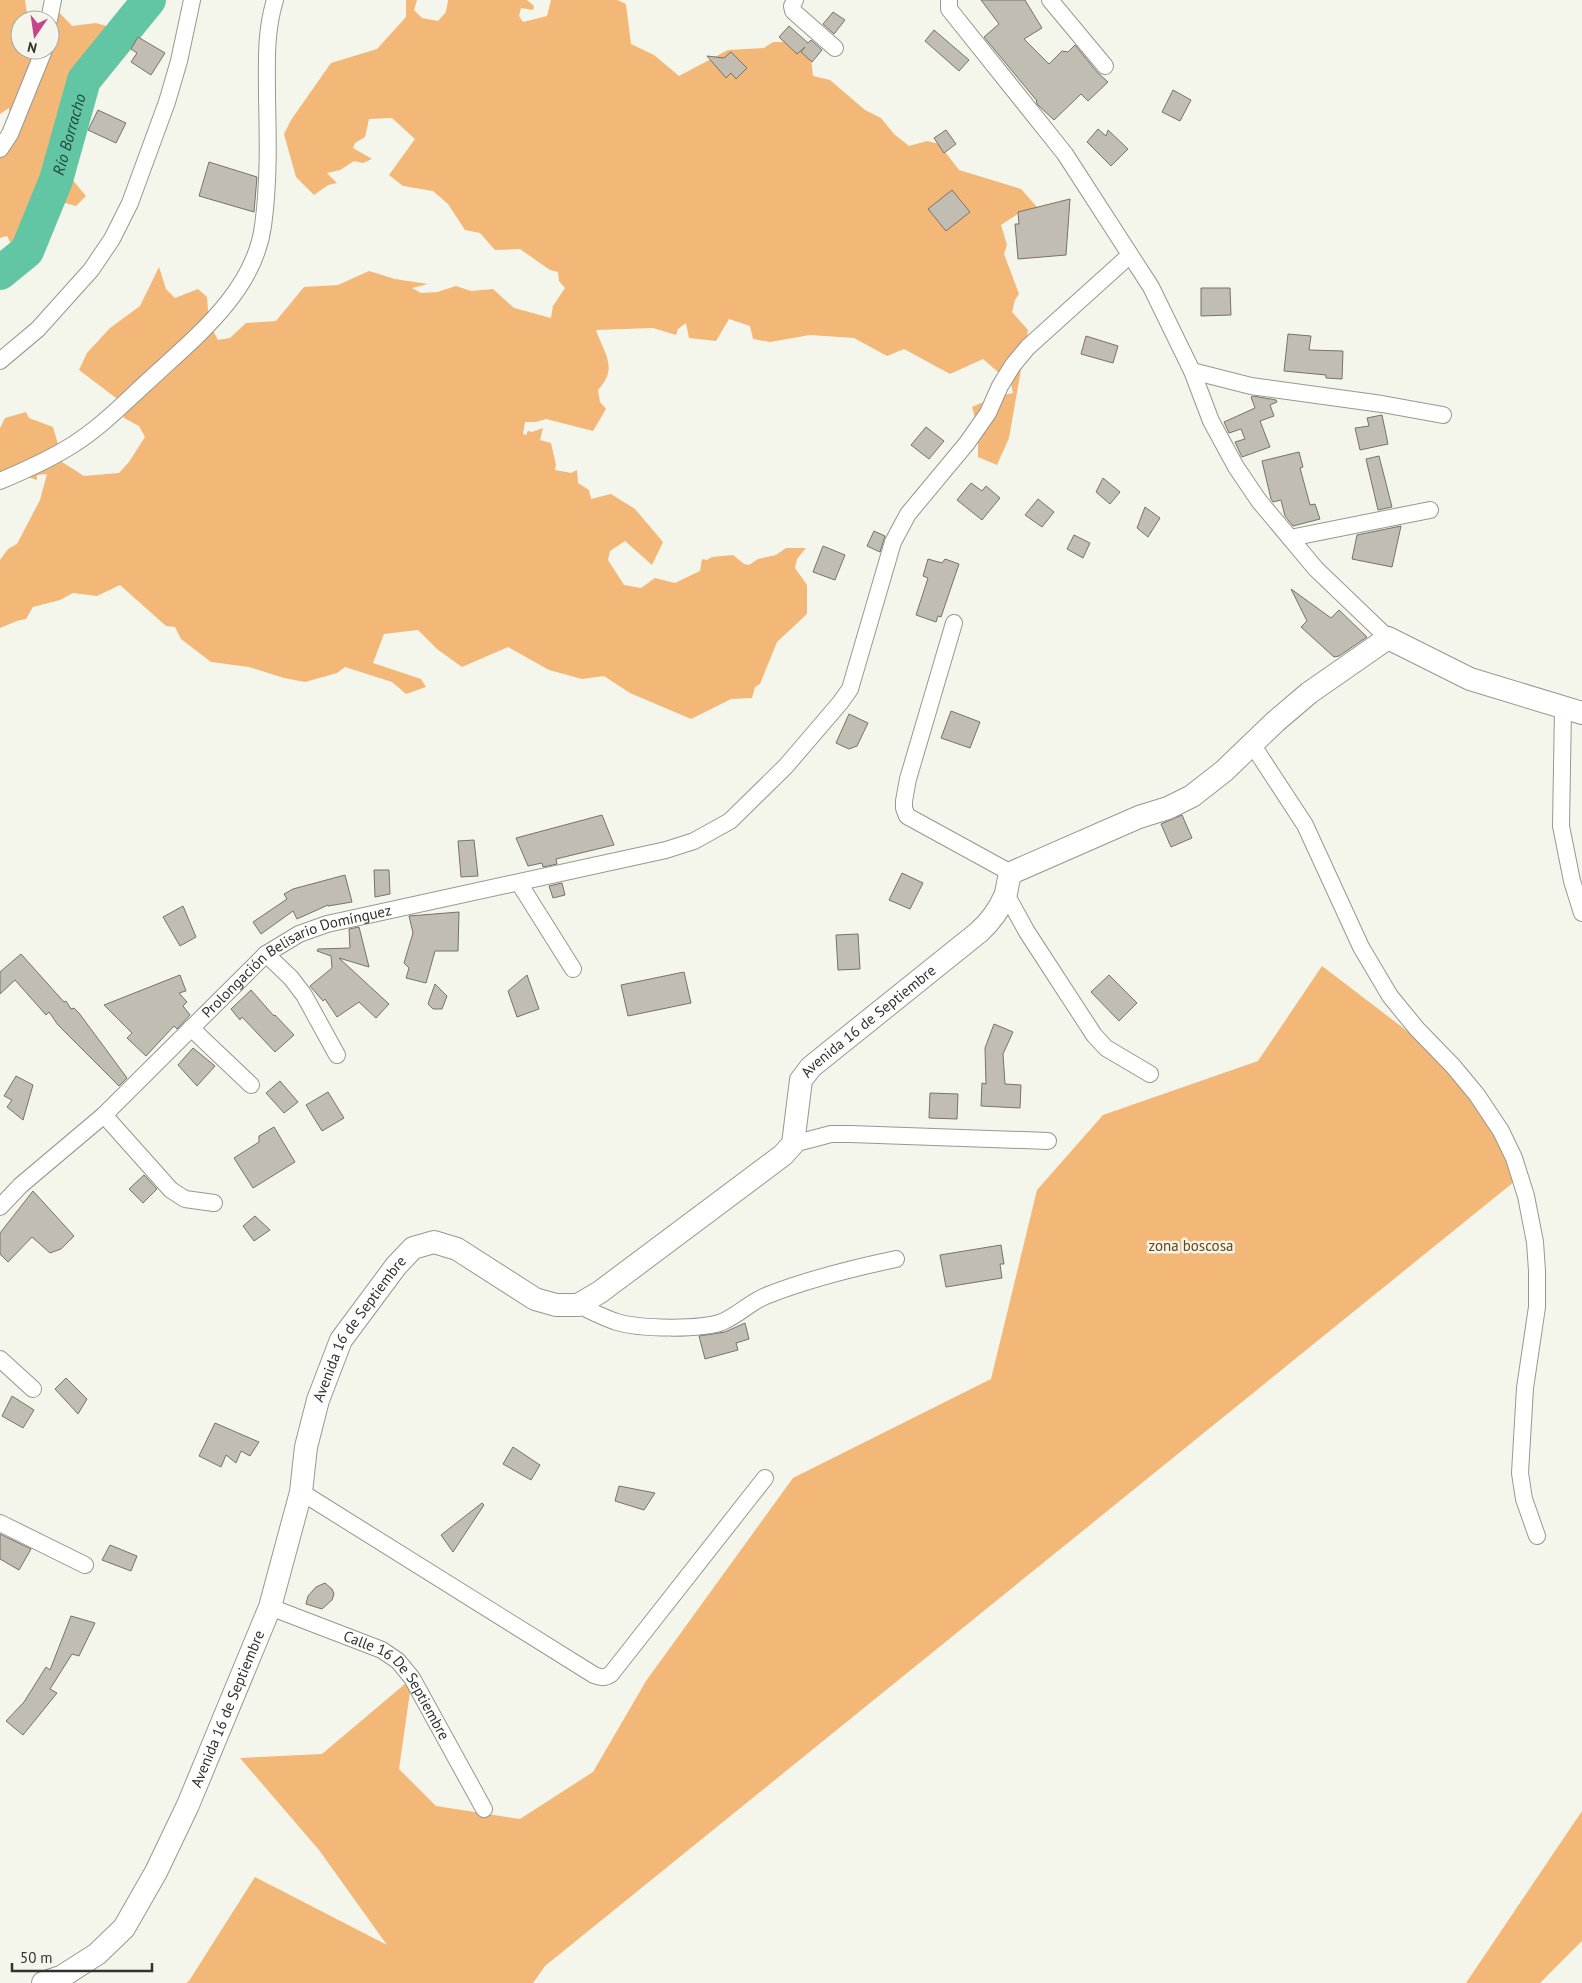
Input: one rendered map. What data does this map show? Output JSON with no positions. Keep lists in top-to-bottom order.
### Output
{
  "streets": {
    "street": ["Prolongación Belisario Domínguez", "Avenida 16 de Septiembre", "Calle 16 De Septiembre"]
  },
  "crossings": [
    ["Avenida 16 de Septiembre", "Calle 16 De Septiembre"]
  ],
  "water": ["Río Borracho"],
  "parks": ["zona boscosa"],
  "scale_bar": "50 m",
  "north": "bottom"
}
